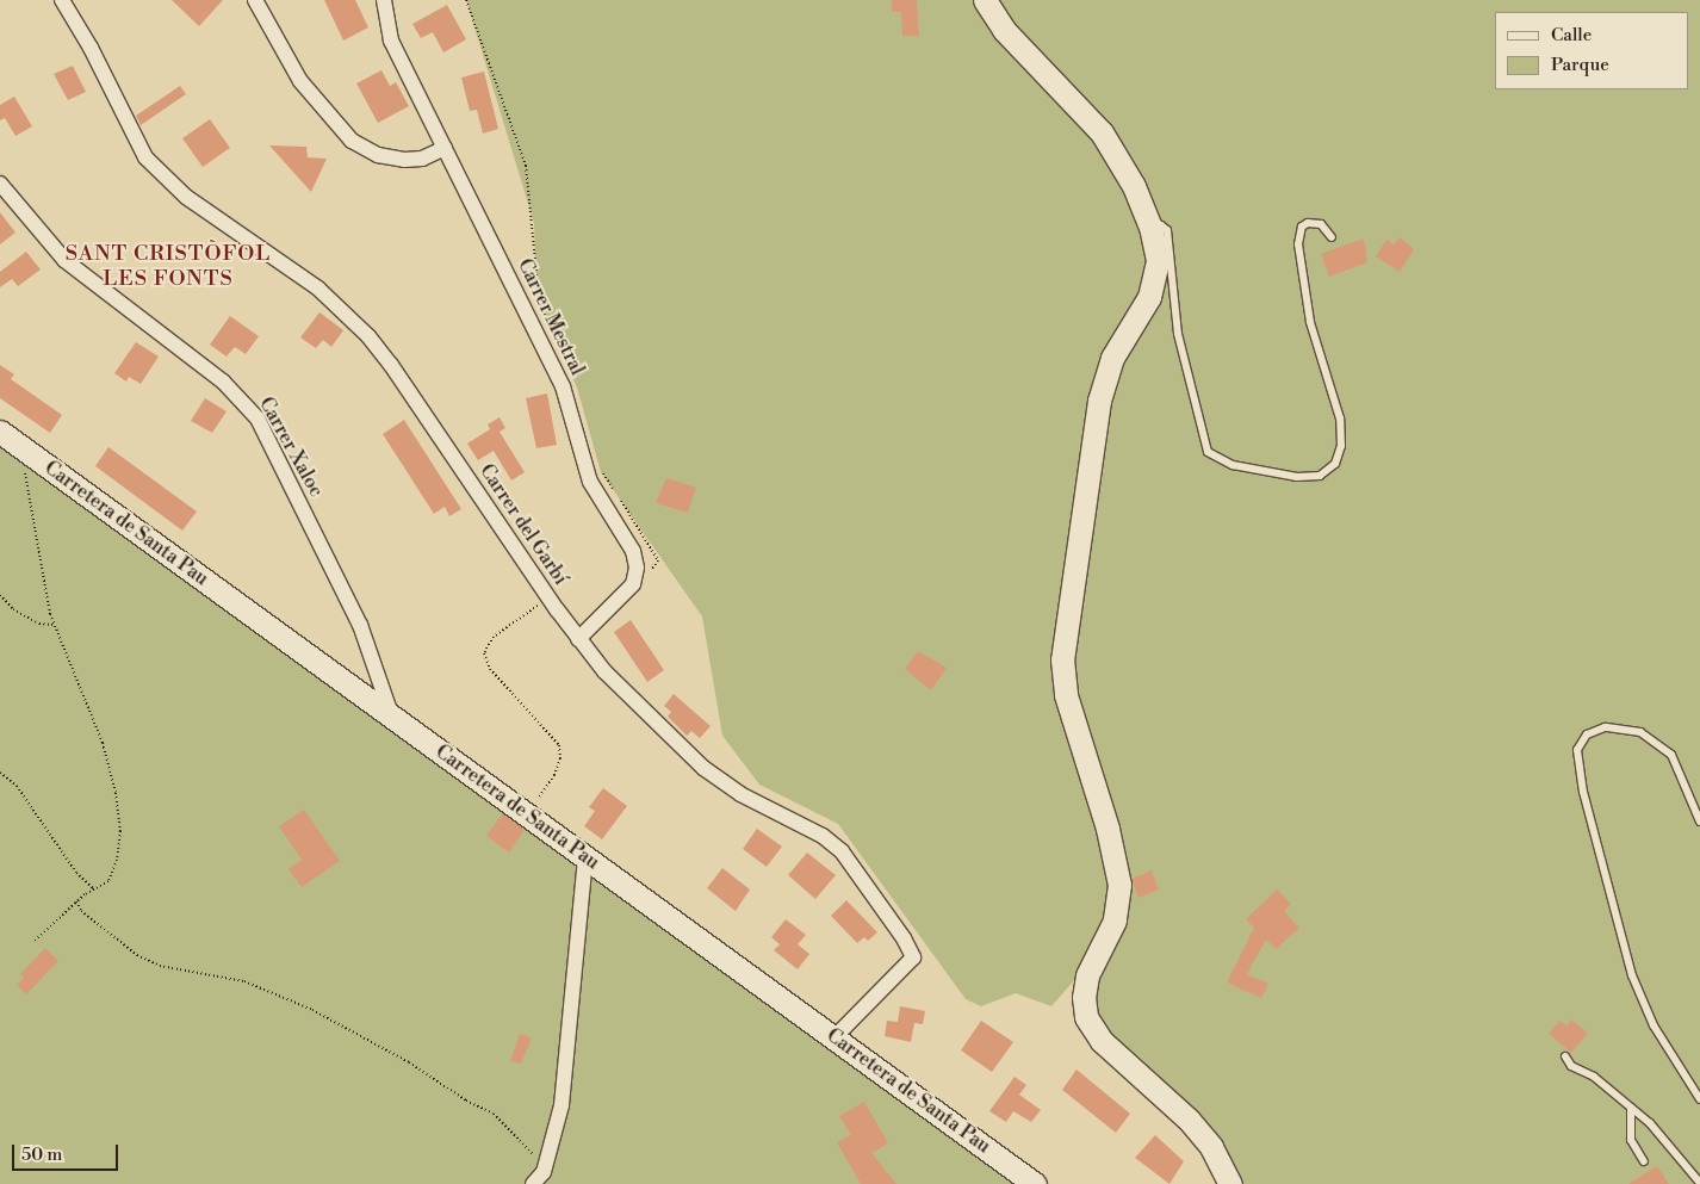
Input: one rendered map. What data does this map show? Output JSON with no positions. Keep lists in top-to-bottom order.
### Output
{
  "streets": {
    "street": [
      "Carrer Mestral",
      "Carrer Xaloc",
      "Carretera de Santa Pau",
      "Carrer del Garbí"
    ]
  },
  "crossings": [
    ["Carrer Xaloc", "Carretera de Santa Pau"],
    ["Carretera de Santa Pau", "Carrer del Garbí"]
  ],
  "districts": ["SANT CRISTÒFOL LES FONTS"],
  "legend": ["Calle", "Parque"],
  "scale_bar": "50 m"
}
